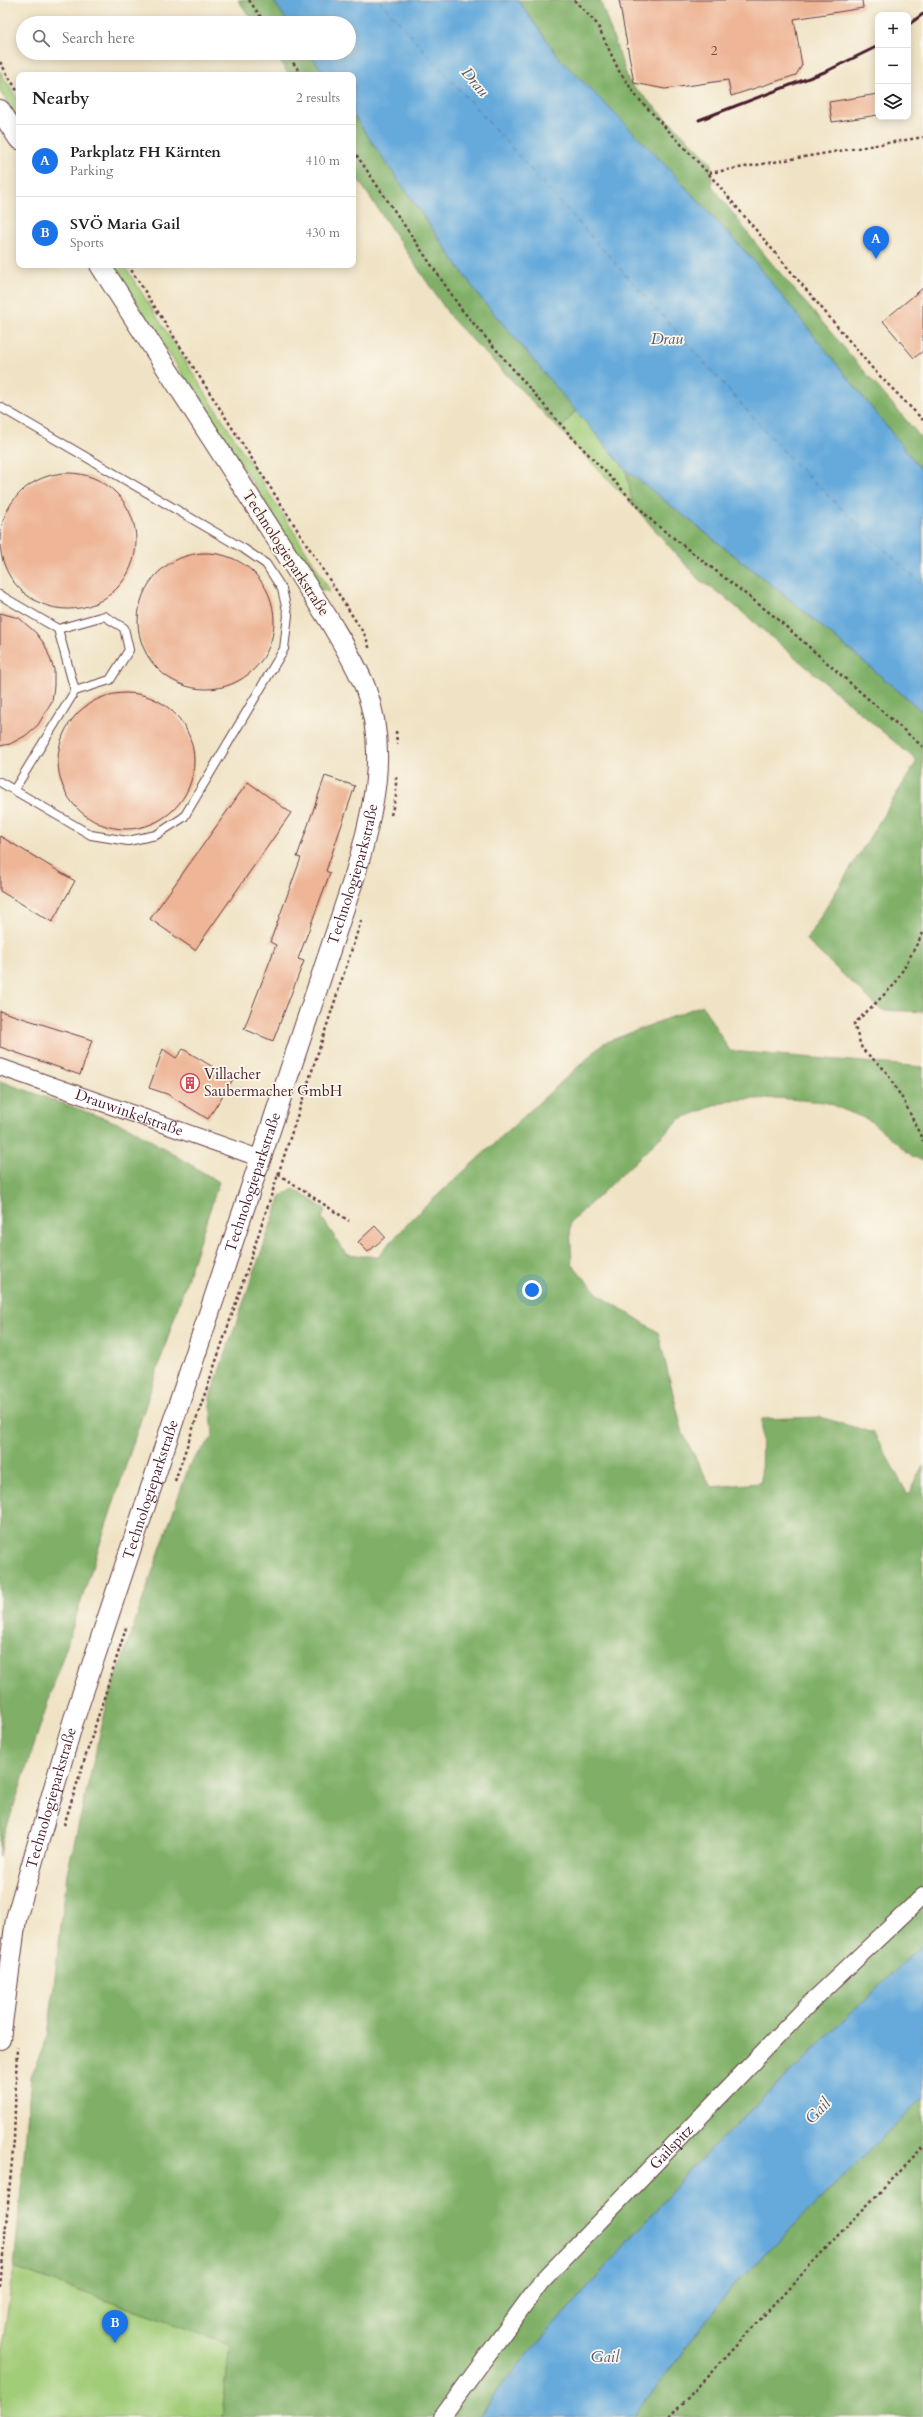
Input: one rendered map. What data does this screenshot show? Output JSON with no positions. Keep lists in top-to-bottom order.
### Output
{
  "streets": {
    "street": ["Technologieparkstraße", "Drauwinkelstraße", "Gailspitz"]
  },
  "crossings": [
    ["Technologieparkstraße", "Drauwinkelstraße"]
  ],
  "water": ["Drau", "Gail"],
  "places": {
    "building": ["Villacher Saubermacher GmbH"]
  },
  "house_numbers": ["2"],
  "page": {
    "map_buttons": ["+", "−"],
    "search": "Search here",
    "heading": ["Nearby", "2 results"],
    "list": [
      {
        "mark": "A",
        "name": "Parkplatz FH Kärnten",
        "note": "Parking",
        "value": "410 m"
      },
      {
        "mark": "B",
        "name": "SVÖ Maria Gail",
        "note": "Sports",
        "value": "430 m"
      }
    ],
    "pins": ["A", "B"]
  }
}
